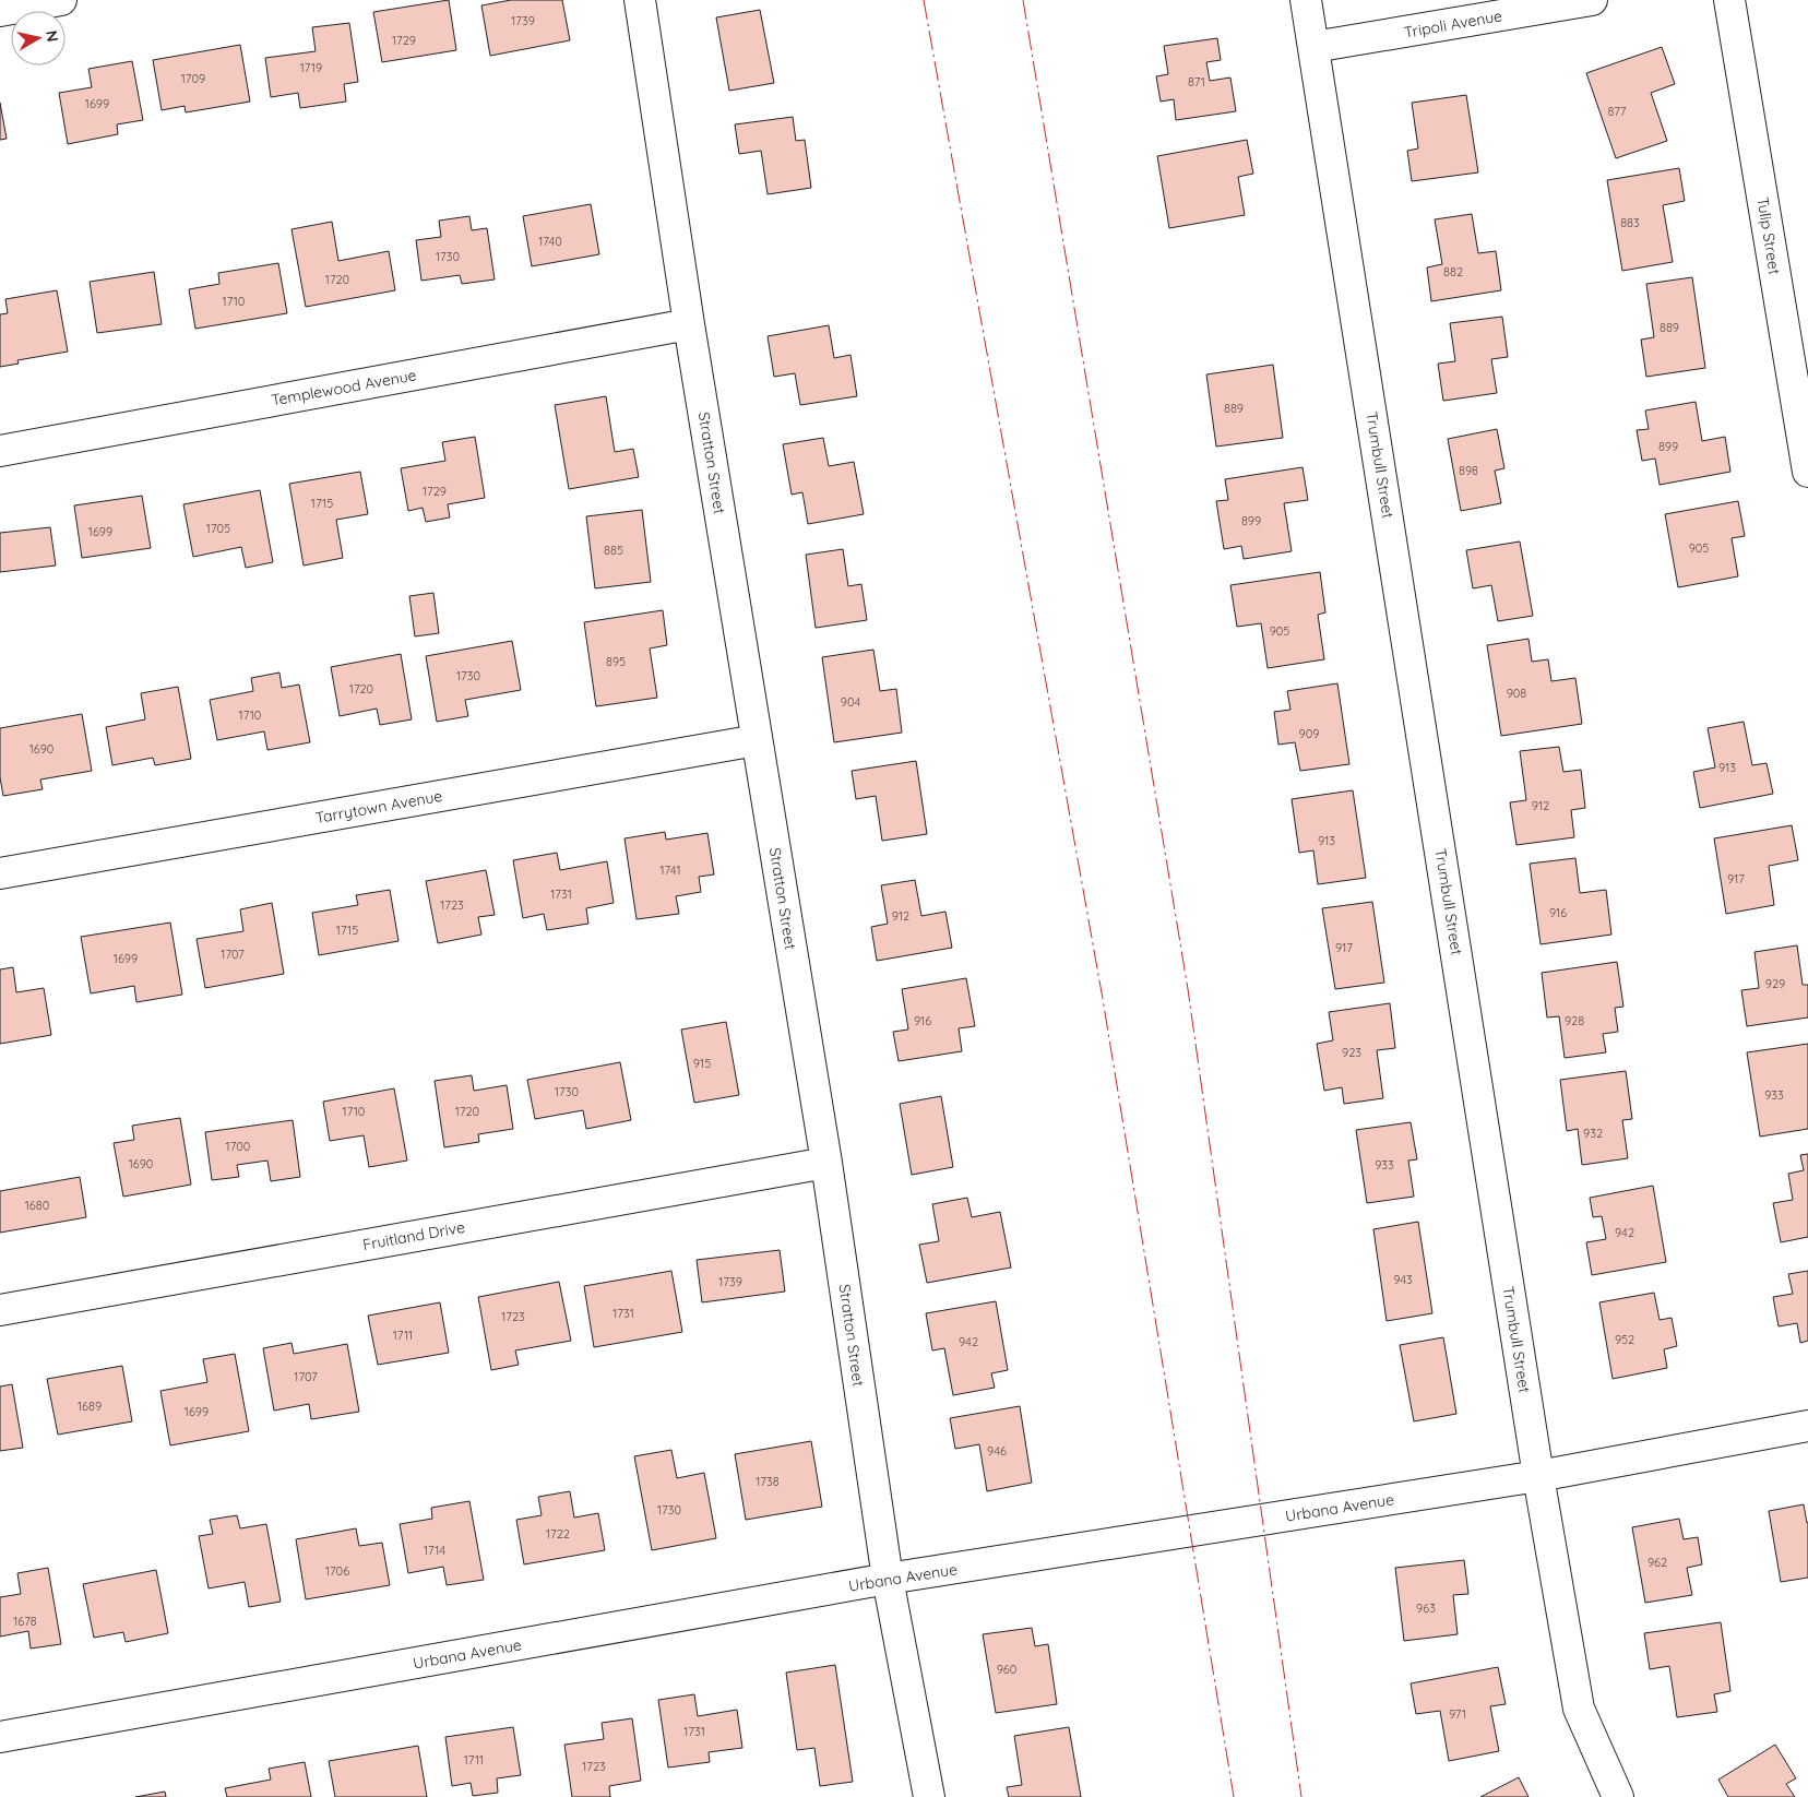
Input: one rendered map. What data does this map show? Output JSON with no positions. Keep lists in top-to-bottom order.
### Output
{
  "streets": {
    "street": [
      "Tripoli Avenue",
      "Tulip Street",
      "Templewood Avenue",
      "Stratton Street",
      "Trumbull Street",
      "Tarrytown Avenue",
      "Fruitland Drive",
      "Urbana Avenue"
    ]
  },
  "crossings": [
    ["Tripoli Avenue", "Trumbull Street"],
    ["Templewood Avenue", "Stratton Street"],
    ["Stratton Street", "Tarrytown Avenue"],
    ["Stratton Street", "Fruitland Drive"],
    ["Stratton Street", "Urbana Avenue"],
    ["Trumbull Street", "Urbana Avenue"]
  ],
  "house_numbers": [
    "1739",
    "1729",
    "1719",
    "1709",
    "871",
    "1699",
    "877",
    "883",
    "1740",
    "1730",
    "882",
    "1720",
    "1710",
    "889",
    "889",
    "899",
    "898",
    "1729",
    "1715",
    "899",
    "1705",
    "1699",
    "905",
    "885",
    "905",
    "895",
    "1730",
    "1720",
    "908",
    "904",
    "1710",
    "909",
    "1690",
    "913",
    "912",
    "913",
    "1741",
    "917",
    "1731",
    "1723",
    "916",
    "912",
    "1715",
    "917",
    "1707",
    "1699",
    "929",
    "916",
    "928",
    "923",
    "915",
    "1730",
    "933",
    "1710",
    "1720",
    "932",
    "1700",
    "1690",
    "933",
    "1680",
    "942",
    "943",
    "1739",
    "1731",
    "1723",
    "1711",
    "952",
    "942",
    "1707",
    "1689",
    "1699",
    "946",
    "1738",
    "1730",
    "1722",
    "1714",
    "962",
    "1706",
    "963",
    "1678",
    "960",
    "971",
    "1731",
    "1711",
    "1723"
  ],
  "north": "right"
}
